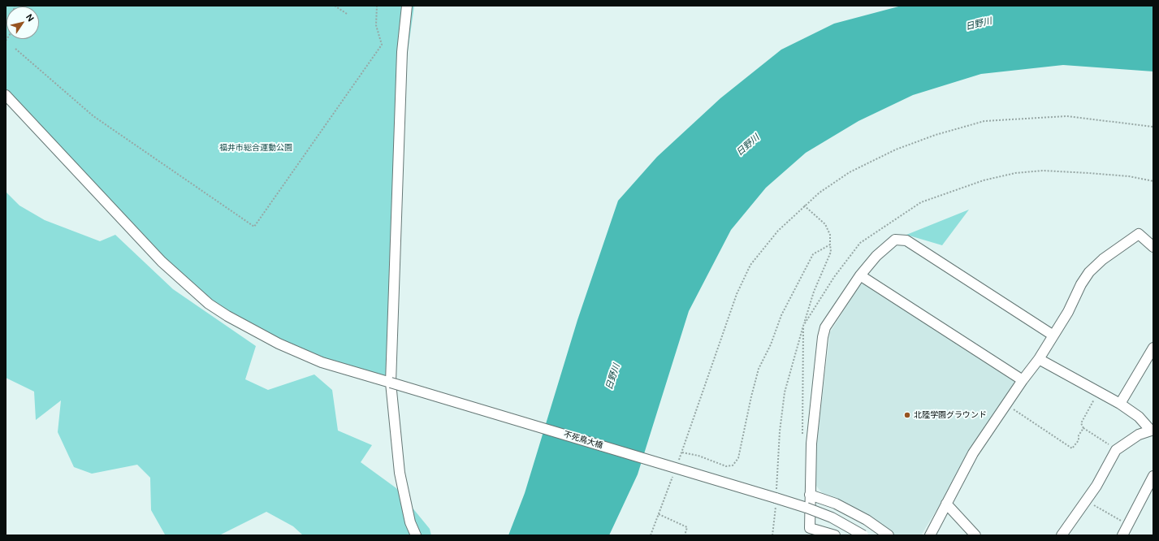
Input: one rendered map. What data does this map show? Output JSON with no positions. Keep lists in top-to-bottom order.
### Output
{
  "streets": {
    "street": ["不死鳥大橋"]
  },
  "water": ["日野川"],
  "parks": ["福井市総合運動公園"],
  "places": ["北陸学園グラウンド"],
  "north": "top right"
}
